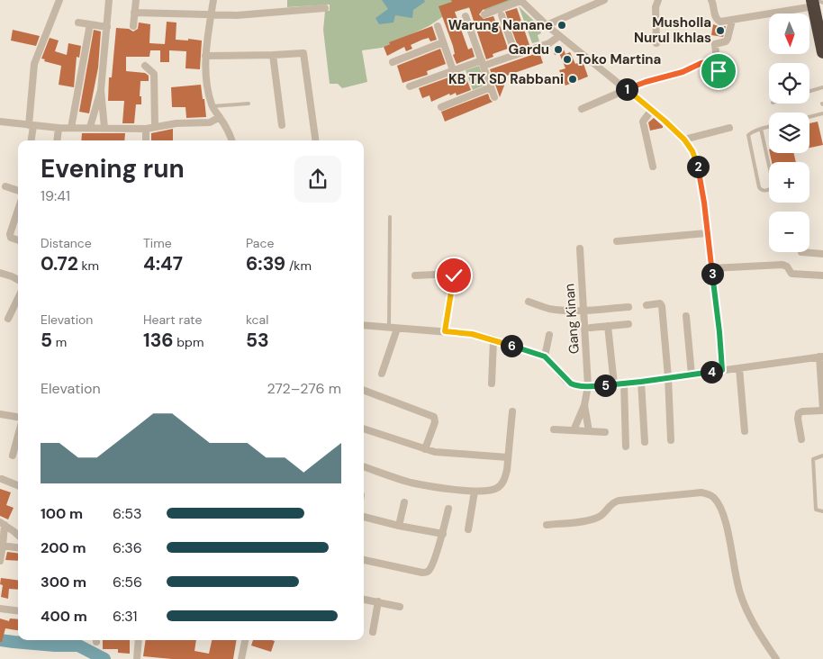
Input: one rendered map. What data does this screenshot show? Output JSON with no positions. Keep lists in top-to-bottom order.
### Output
{
  "streets": {
    "street": ["Gang Kinan"]
  },
  "places": [
    "Warung Nanane",
    "Musholla Nurul Ikhlas",
    "Gardu",
    "Toko Martina",
    "KB TK SD Rabbani"
  ],
  "north": "bottom",
  "page": {
    "map_buttons": ["+", "−"],
    "pins": [
      "1",
      "2",
      "3",
      "6",
      "4",
      "5"
    ],
    "heading": ["Evening run", "19:41"],
    "stats": [
      ["Distance", "0.72 km"],
      ["Time", "4:47"],
      ["Pace", "6:39 /km"],
      ["Elevation", "5 m"],
      ["Heart rate", "136 bpm"],
      ["kcal", "53"]
    ],
    "chart": ["Elevation", "272–276 m"],
    "list": [
      {
        "name": "100 m",
        "note": "6:53"
      },
      {
        "name": "200 m",
        "note": "6:36"
      },
      {
        "name": "300 m",
        "note": "6:56"
      },
      {
        "name": "400 m",
        "note": "6:31"
      }
    ]
  }
}
